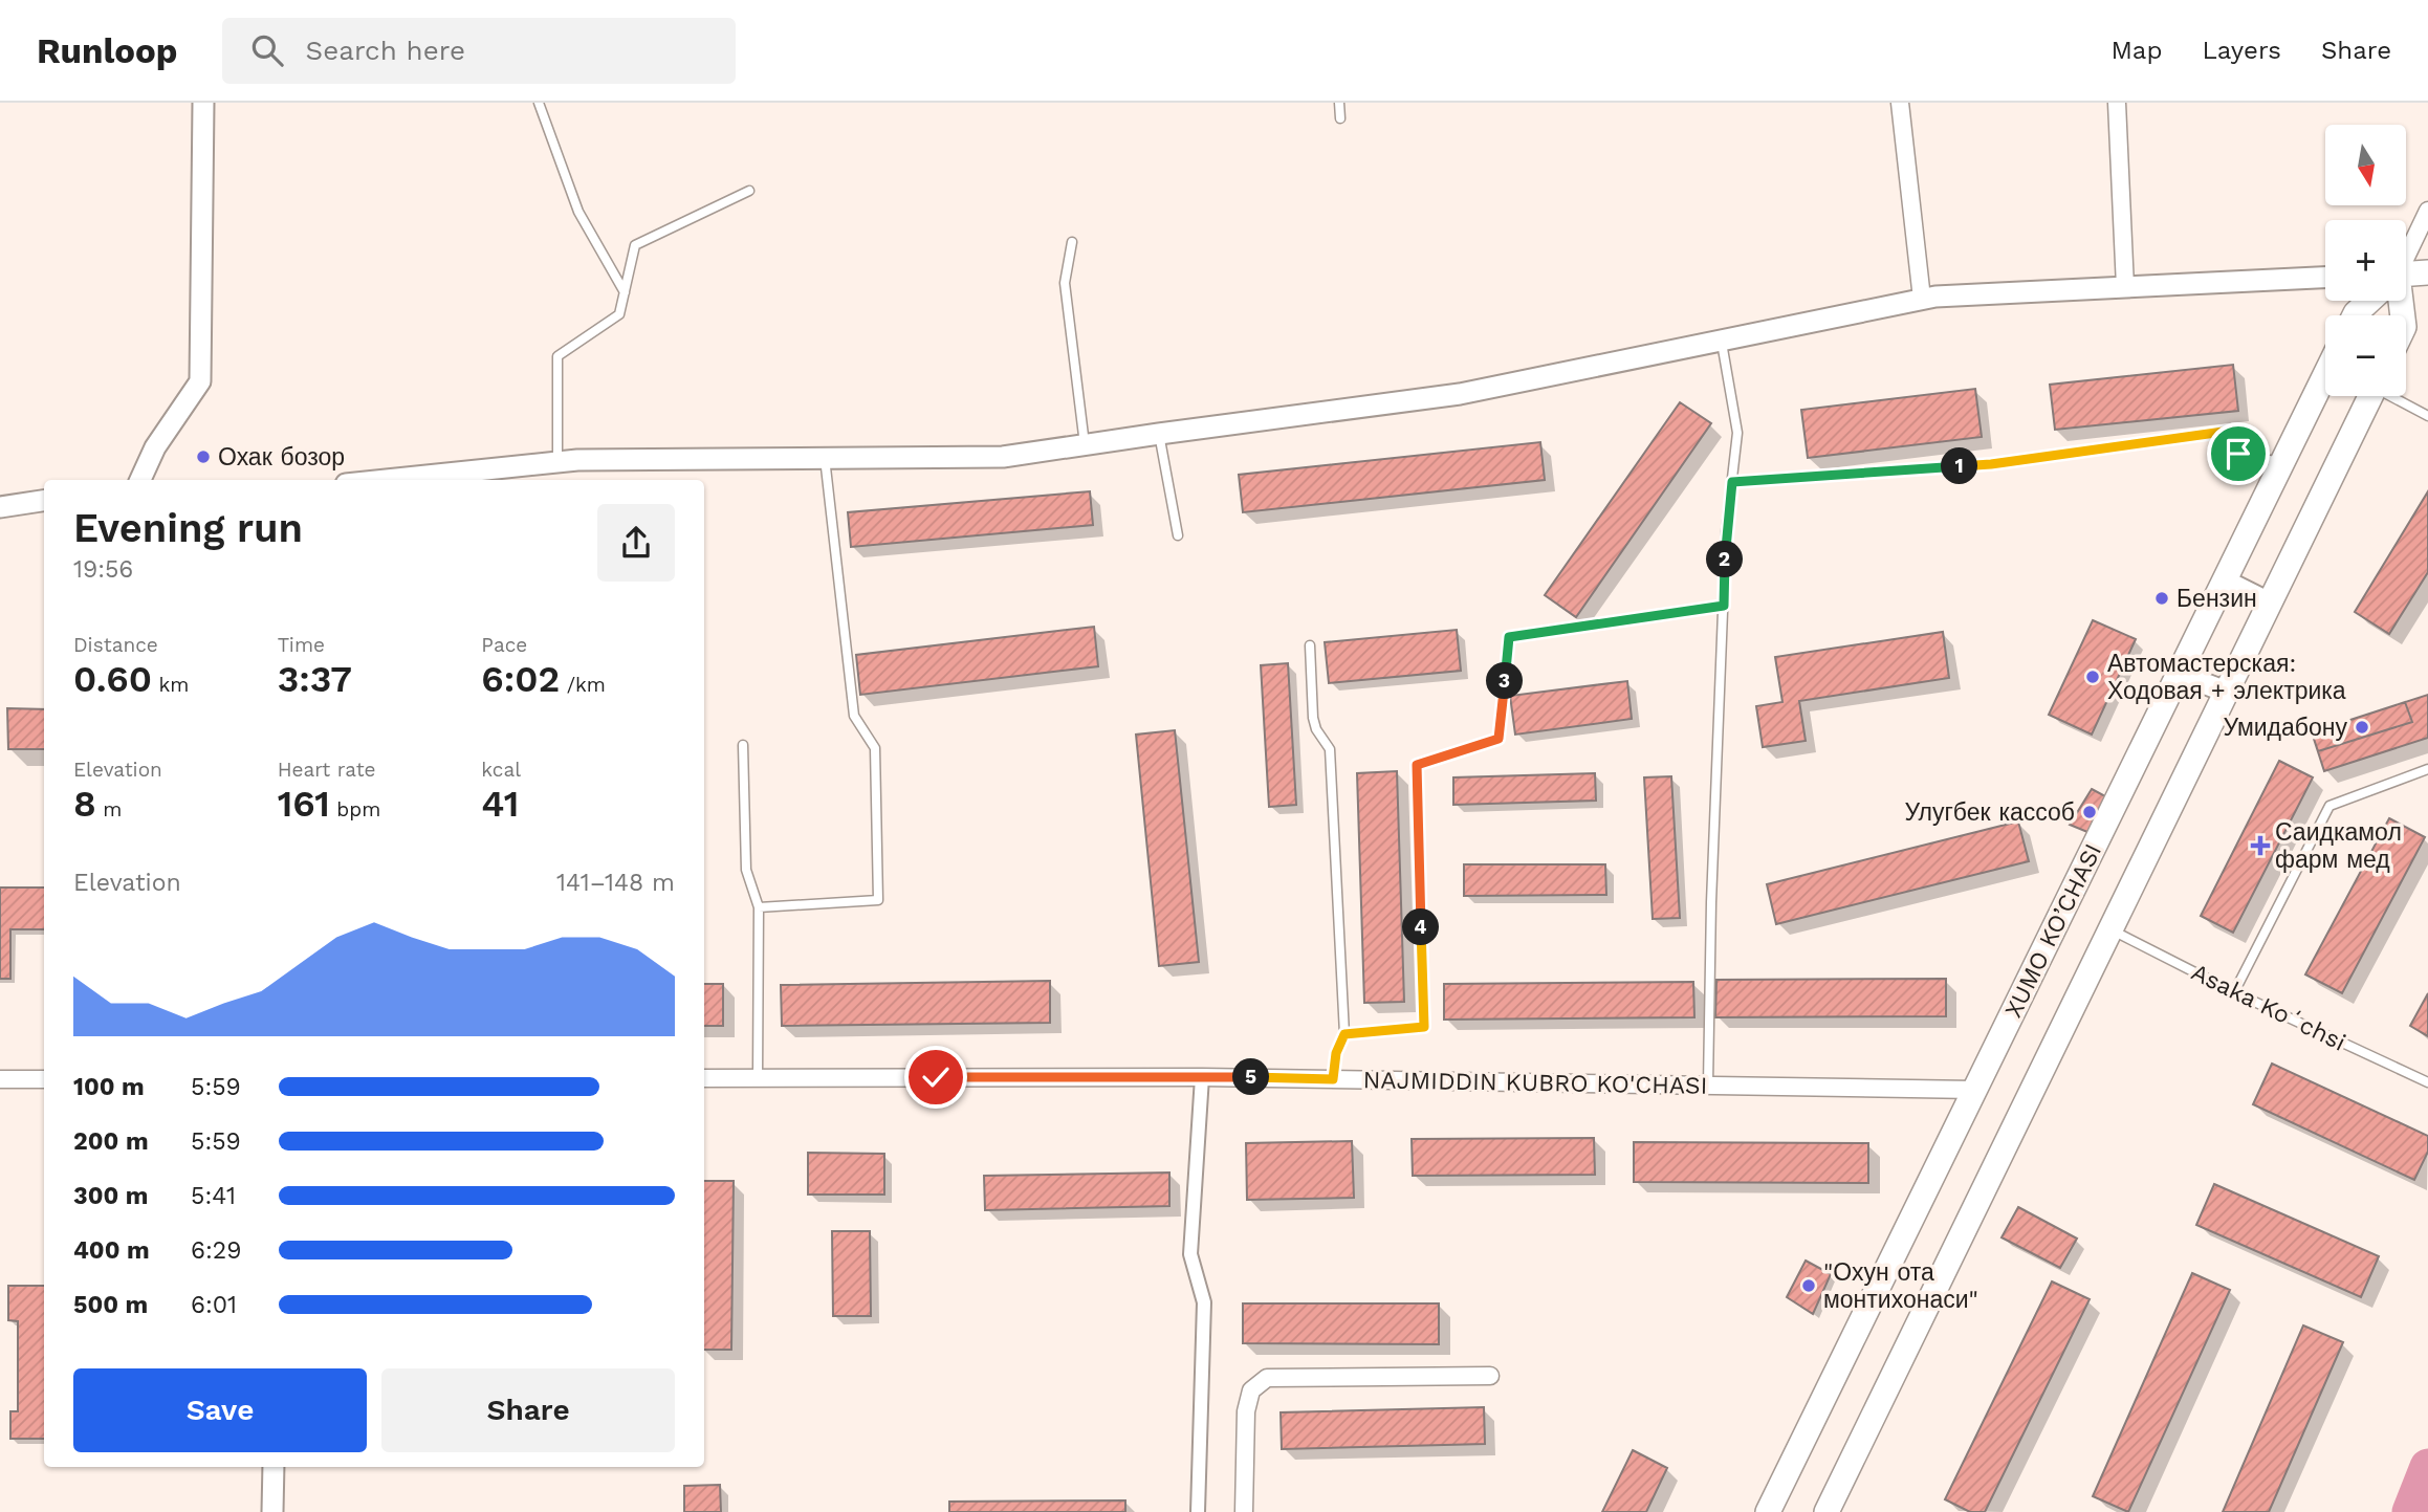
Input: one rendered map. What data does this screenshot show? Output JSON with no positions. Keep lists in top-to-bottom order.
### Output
{
  "streets": {
    "main road": ["XUMO KO’CHASI"],
    "street": ["NAJMIDDIN KUBRO KO'CHASI"],
    "lane": ["Asaka Koʻchsi"]
  },
  "crossings": [
    ["XUMO KO’CHASI", "NAJMIDDIN KUBRO KO'CHASI"]
  ],
  "places": {
    "other": [
      "Охак бозор",
      "Бензин",
      "Автомастерская: Ходовая + электрика",
      "Умидабону",
      "Улугбек кассоб",
      "\"Охун ота монтихонаси\""
    ],
    "health": ["Саидкамол фарм мед"]
  },
  "north": "bottom",
  "page": {
    "header": "Runloop",
    "search": "Search here",
    "nav": ["Map", "Layers", "Share"],
    "map_buttons": ["+", "−"],
    "pins": [
      "1",
      "2",
      "3",
      "4",
      "5"
    ],
    "heading": ["Evening run", "19:56"],
    "stats": [
      ["Distance", "0.60 km"],
      ["Time", "3:37"],
      ["Pace", "6:02 /km"],
      ["Elevation", "8 m"],
      ["Heart rate", "161 bpm"],
      ["kcal", "41"]
    ],
    "chart": ["Elevation", "141–148 m"],
    "list": [
      {
        "name": "100 m",
        "note": "5:59"
      },
      {
        "name": "200 m",
        "note": "5:59"
      },
      {
        "name": "300 m",
        "note": "5:41"
      },
      {
        "name": "400 m",
        "note": "6:29"
      },
      {
        "name": "500 m",
        "note": "6:01"
      }
    ],
    "buttons": ["Save", "Share"]
  }
}
